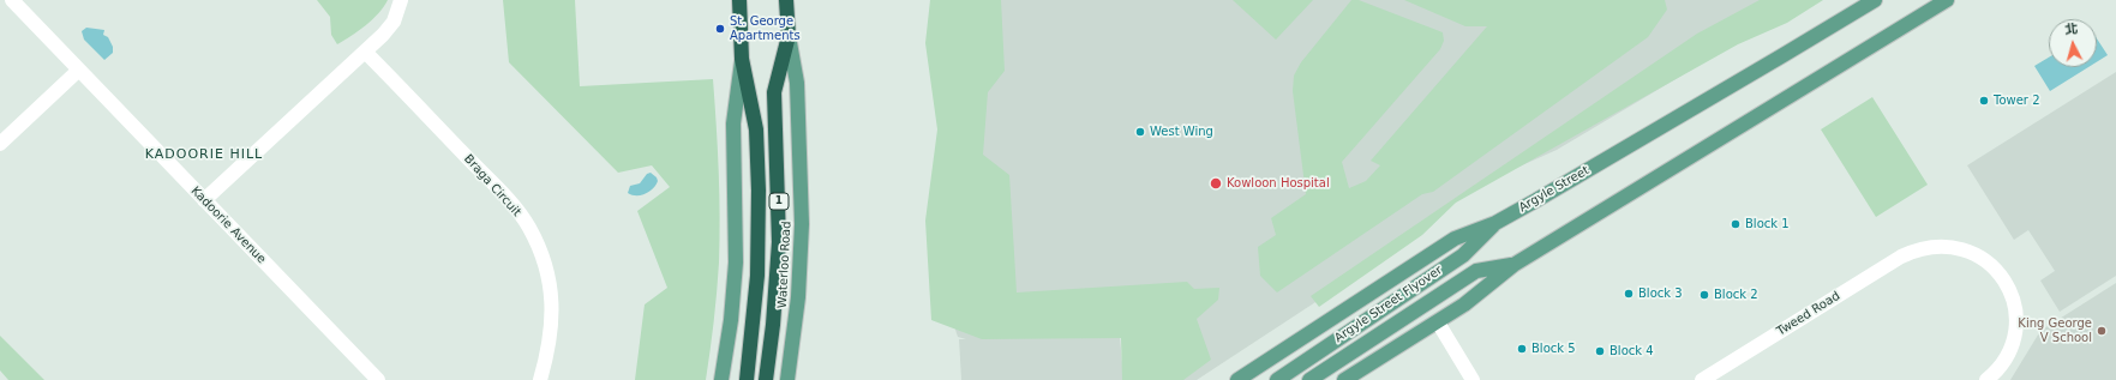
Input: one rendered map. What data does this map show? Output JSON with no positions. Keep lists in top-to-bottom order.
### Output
{
  "streets": {
    "highway": ["1", "Waterloo Road"],
    "main road": ["Argyle Street", "Argyle Street Flyover"],
    "street": ["Braga Circuit", "Kadoorie Avenue", "Tweed Road"]
  },
  "crossings": [
    ["Argyle Street", "Argyle Street Flyover"]
  ],
  "districts": ["KADOORIE HILL"],
  "places": [
    "St. George Apartments",
    "Tower 2",
    "West Wing",
    "Kowloon Hospital",
    "Block 1",
    "Block 3",
    "Block 2",
    "King George V School",
    "Block 5",
    "Block 4"
  ],
  "north": "top"
}
